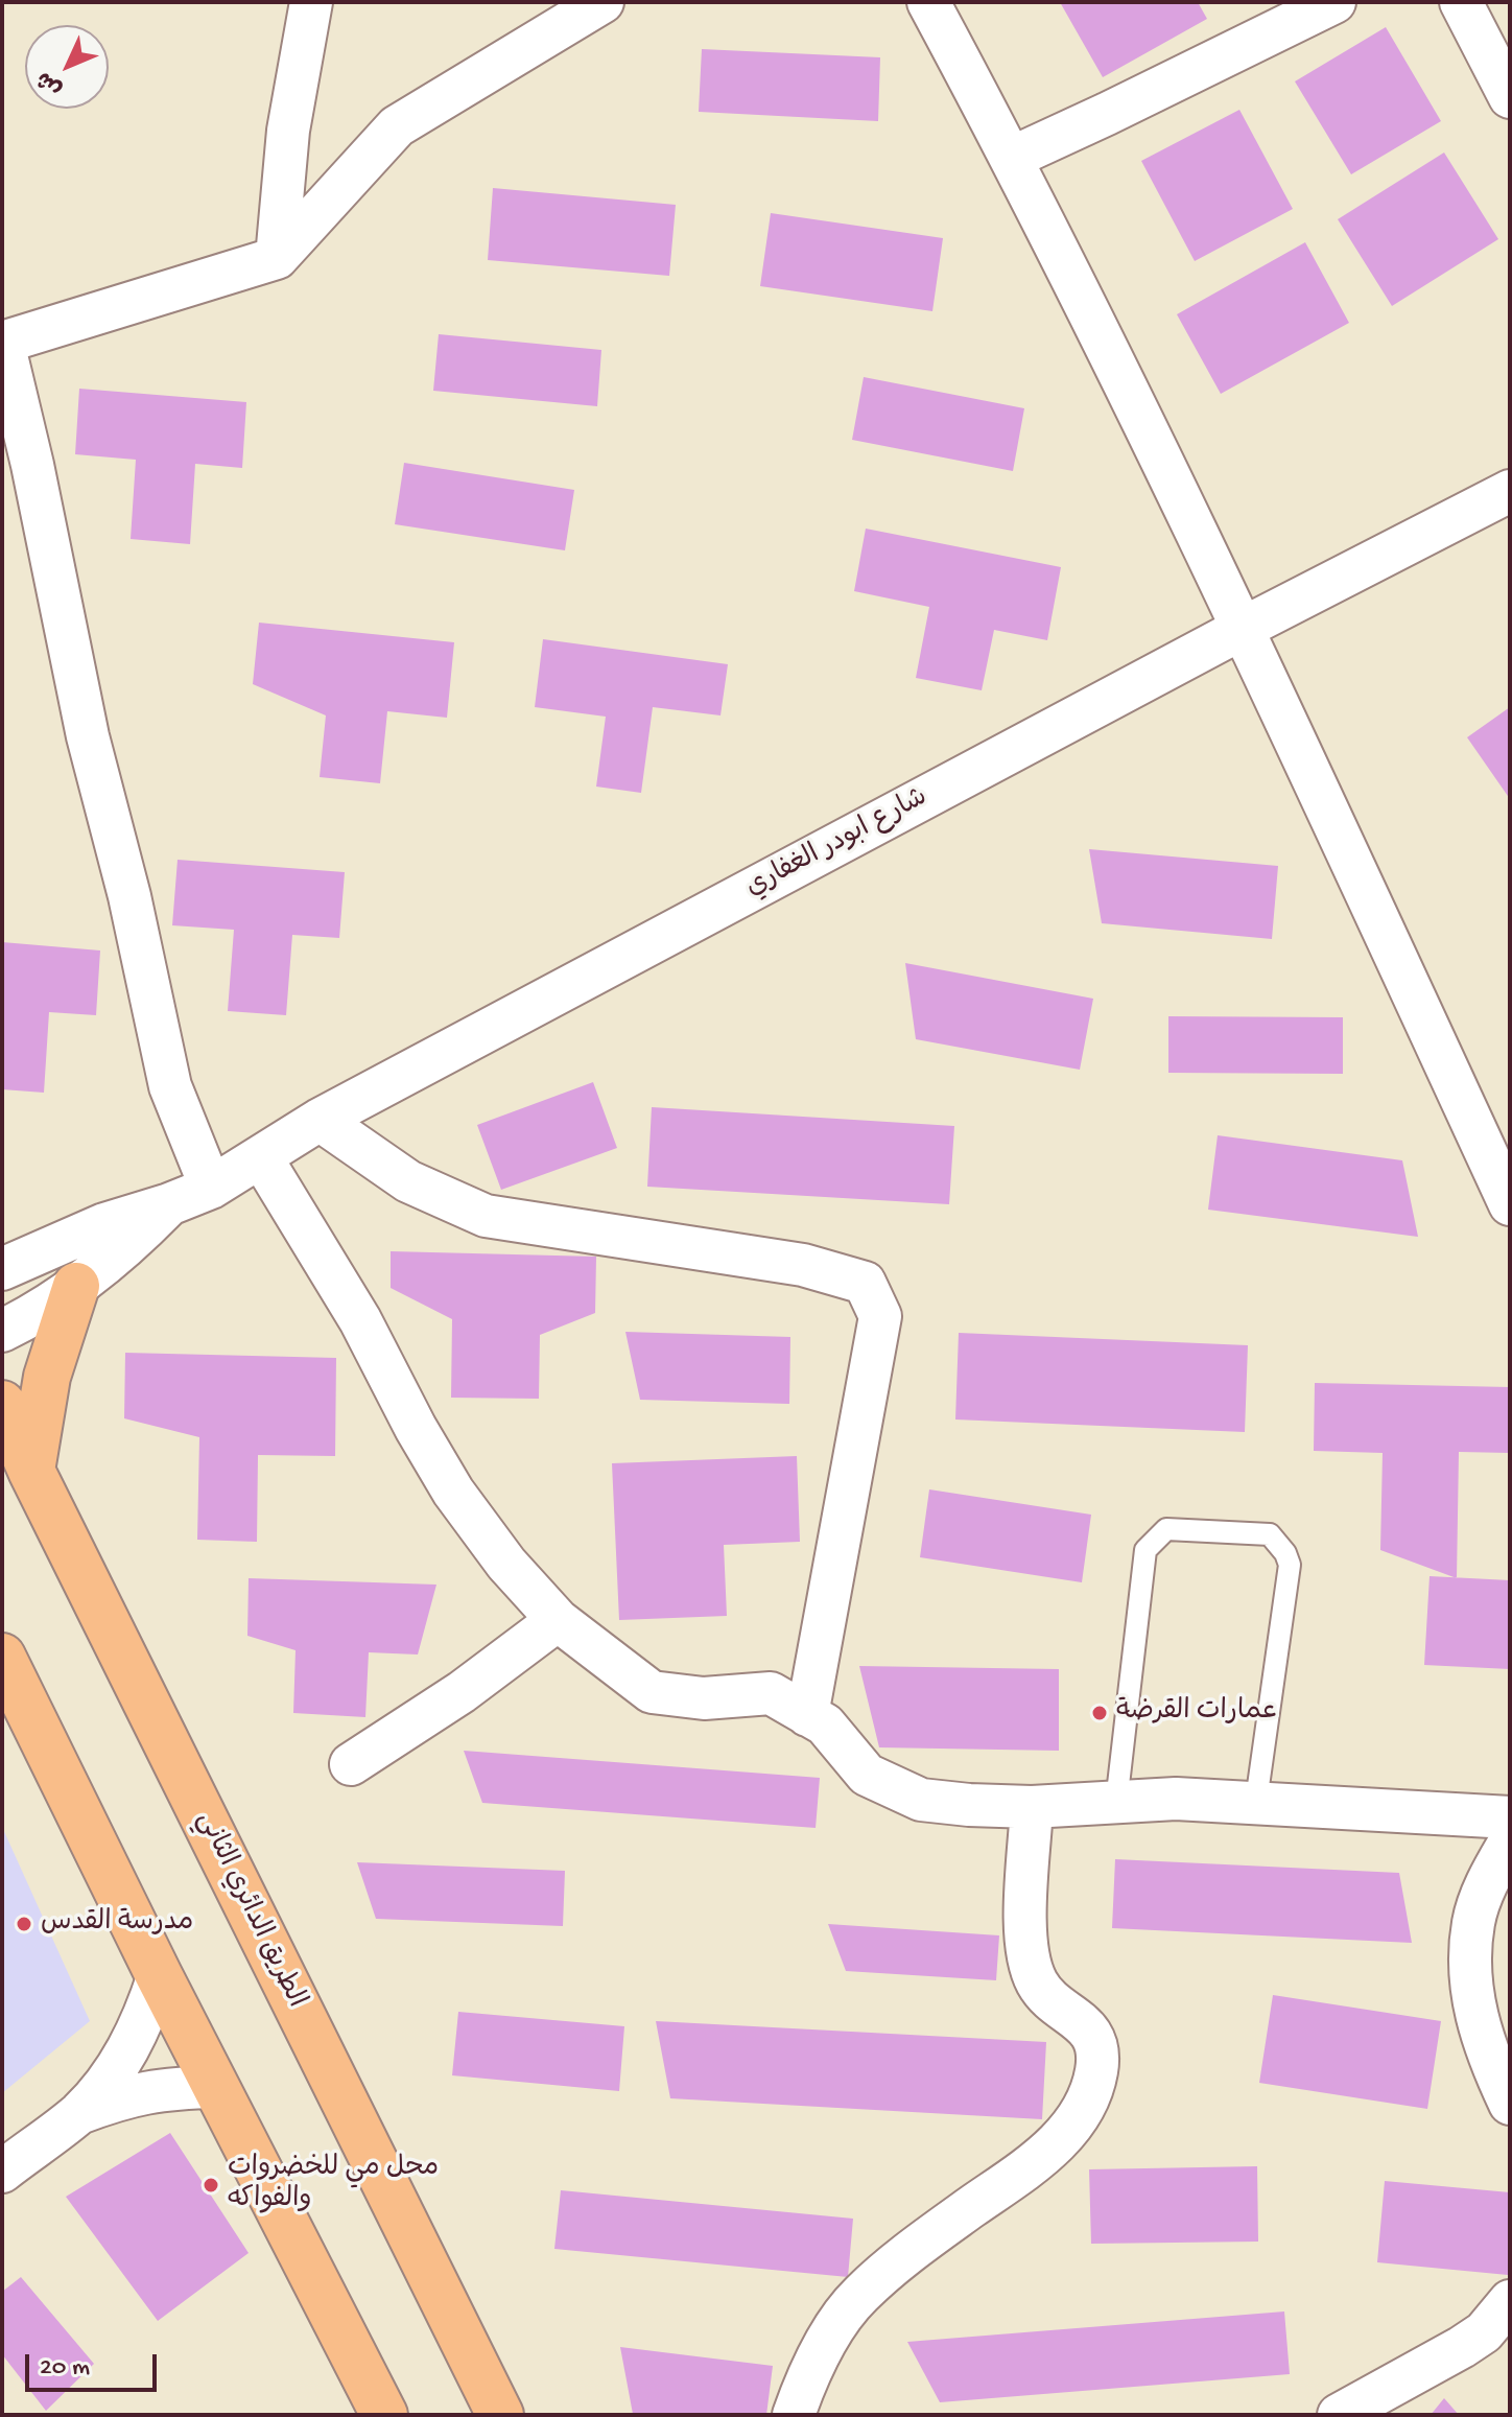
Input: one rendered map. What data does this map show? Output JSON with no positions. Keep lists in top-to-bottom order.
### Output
{
  "streets": {
    "main road": ["الطريق الدائري الثاني"],
    "street": ["شارع ابودر الغفاري"]
  },
  "places": ["عمارات القرضة", "مدرسة القدس", "محل مي للخضروات والفواكه"],
  "scale_bar": "20 m",
  "north": "bottom left"
}
